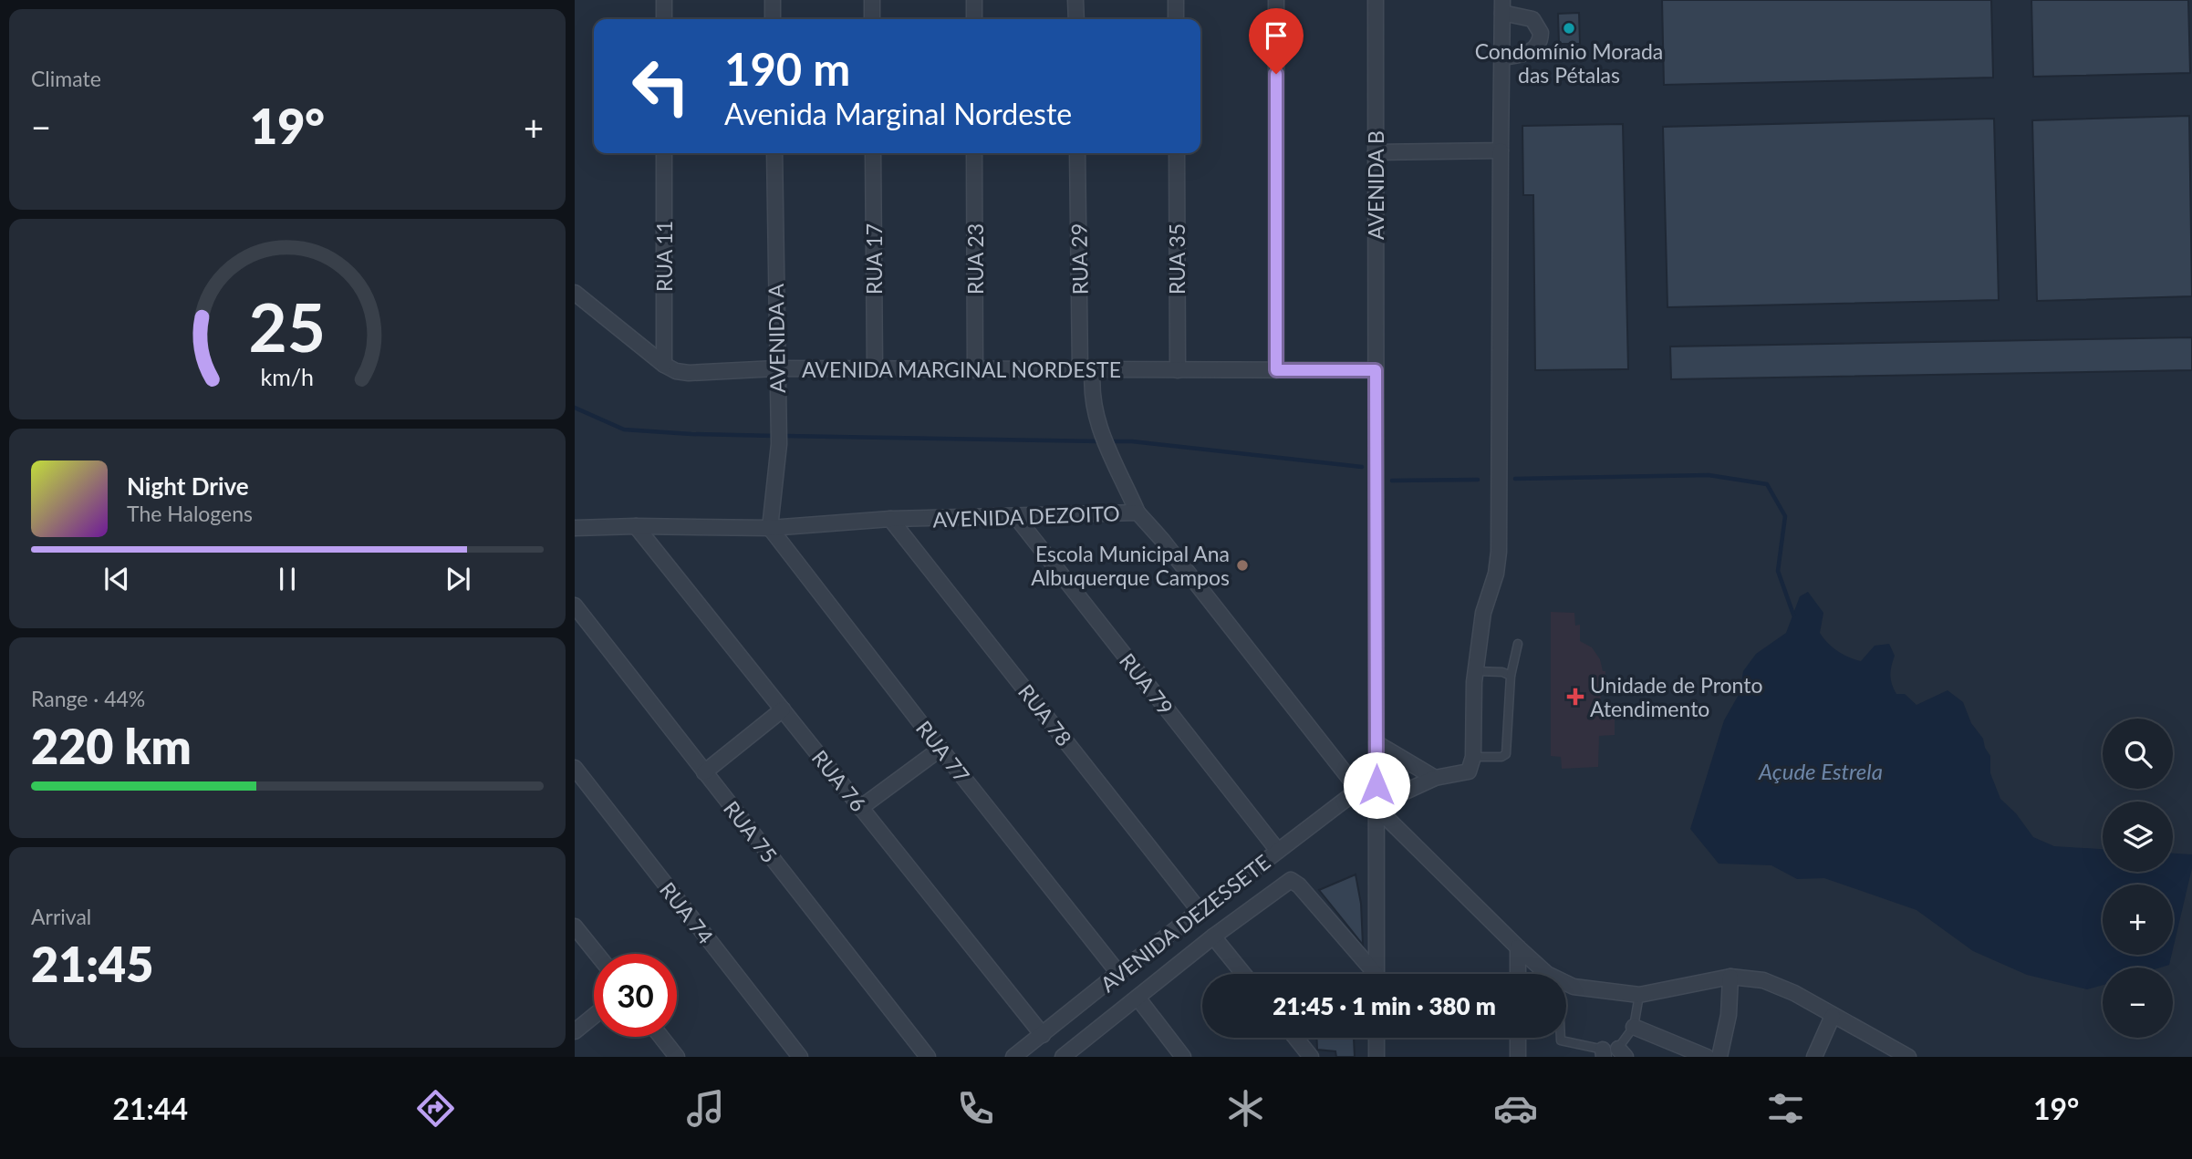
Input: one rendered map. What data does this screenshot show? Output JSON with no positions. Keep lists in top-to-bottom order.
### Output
{
  "streets": {
    "street": [
      "AVENIDA B",
      "RUA 11",
      "RUA 17",
      "RUA 23",
      "RUA 29",
      "RUA 35",
      "AVENIDA A",
      "AVENIDA MARGINAL NORDESTE",
      "AVENIDA DEZOITO",
      "RUA 79",
      "RUA 78",
      "RUA 77",
      "RUA 76",
      "RUA 75",
      "RUA 74",
      "AVENIDA DEZESSETE"
    ]
  },
  "crossings": [
    ["AVENIDA B", "AVENIDA MARGINAL NORDESTE"],
    ["AVENIDA B", "AVENIDA DEZOITO"],
    ["RUA 11", "AVENIDA MARGINAL NORDESTE"],
    ["RUA 17", "AVENIDA MARGINAL NORDESTE"],
    ["RUA 23", "AVENIDA MARGINAL NORDESTE"],
    ["RUA 29", "AVENIDA MARGINAL NORDESTE"],
    ["RUA 29", "AVENIDA DEZOITO"],
    ["RUA 35", "AVENIDA MARGINAL NORDESTE"],
    ["AVENIDA A", "AVENIDA MARGINAL NORDESTE"],
    ["AVENIDA A", "AVENIDA DEZOITO"],
    ["AVENIDA A", "RUA 77"],
    ["AVENIDA DEZOITO", "RUA 79"],
    ["AVENIDA DEZOITO", "RUA 78"],
    ["AVENIDA DEZOITO", "RUA 77"],
    ["AVENIDA DEZOITO", "RUA 76"],
    ["AVENIDA DEZOITO", "AVENIDA DEZESSETE"],
    ["RUA 79", "AVENIDA DEZESSETE"],
    ["RUA 78", "AVENIDA DEZESSETE"],
    ["RUA 77", "AVENIDA DEZESSETE"],
    ["RUA 76", "AVENIDA DEZESSETE"]
  ],
  "water": ["Açude Estrela"],
  "places": {
    "other": ["Condomínio Morada das Pétalas", "Escola Municipal Ana Albuquerque Campos"],
    "health": ["Unidade de Pronto Atendimento"]
  },
  "page": {
    "tile": [
      "Climate",
      ["Range · 44%", "220 km"],
      ["Arrival", "21:45"]
    ],
    "turn": ["190 m", "Avenida Marginal Nordeste"],
    "heat": ["−", "19°", "+"],
    "song": ["Night Drive", "The Halogens"],
    "map_buttons": ["+", "−"],
    "limit": "30",
    "trip": "21:45 · 1 min · 380 m",
    "tabs": ["21:44", "19°"],
    "gauge": ["25", "km/h"]
  }
}
